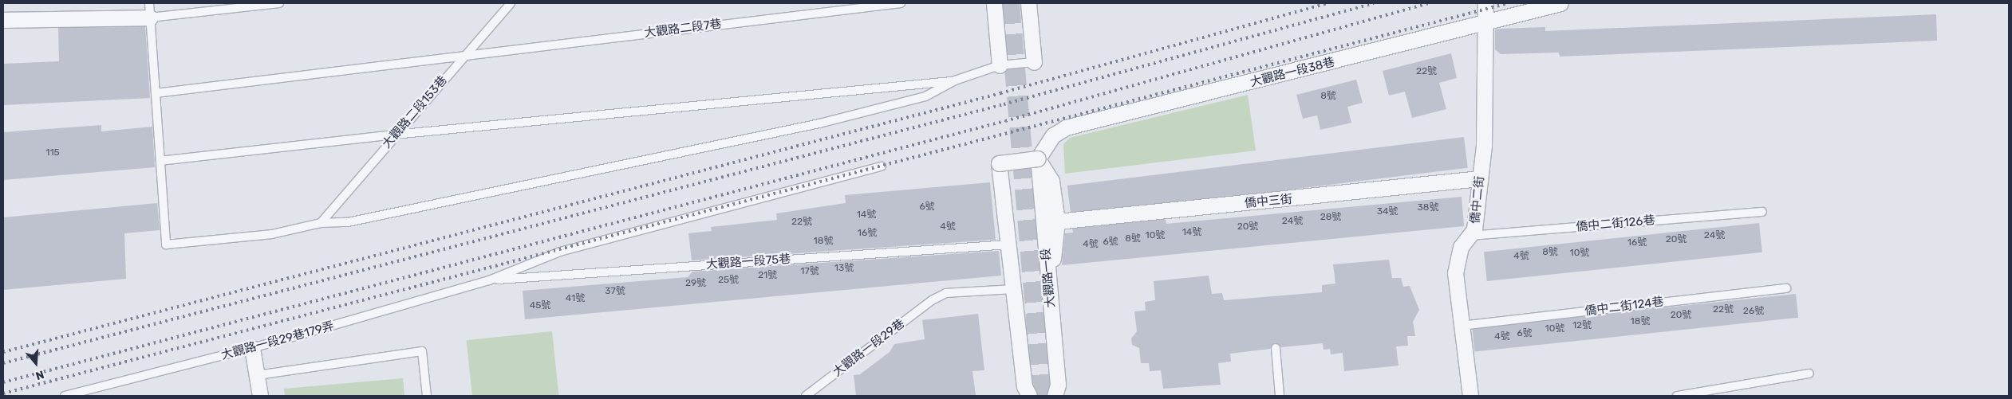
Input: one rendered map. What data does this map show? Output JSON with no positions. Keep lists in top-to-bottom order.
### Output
{
  "streets": {
    "street": [
      "大觀路一段38巷",
      "僑中二街",
      "僑中三街",
      "大觀路一段"
    ],
    "lane": [
      "大觀路二段7巷",
      "大觀路二段153巷",
      "僑中二街126巷",
      "大觀路一段75巷",
      "僑中二街124巷",
      "大觀路一段29巷179弄",
      "大觀路一段29巷"
    ]
  },
  "crossings": [
    ["大觀路二段7巷", "大觀路二段153巷"],
    ["大觀路一段38巷", "僑中二街"],
    ["大觀路一段38巷", "大觀路一段"],
    ["僑中二街", "僑中三街"],
    ["僑中二街", "僑中二街126巷"],
    ["僑中二街", "僑中二街124巷"],
    ["大觀路一段75巷", "大觀路一段29巷179弄"]
  ],
  "house_numbers": [
    "22號",
    "8號",
    "115",
    "6號",
    "38號",
    "34號",
    "14號",
    "28號",
    "24號",
    "22號",
    "4號",
    "20號",
    "14號",
    "16號",
    "10號",
    "24號",
    "8號",
    "20號",
    "18號",
    "6號",
    "16號",
    "4號",
    "8號",
    "10號",
    "4號",
    "13號",
    "17號",
    "21號",
    "25號",
    "29號",
    "37號",
    "41號",
    "45號",
    "22號",
    "26號",
    "20號",
    "18號",
    "12號",
    "10號",
    "6號",
    "4號"
  ],
  "north": "bottom"
}
